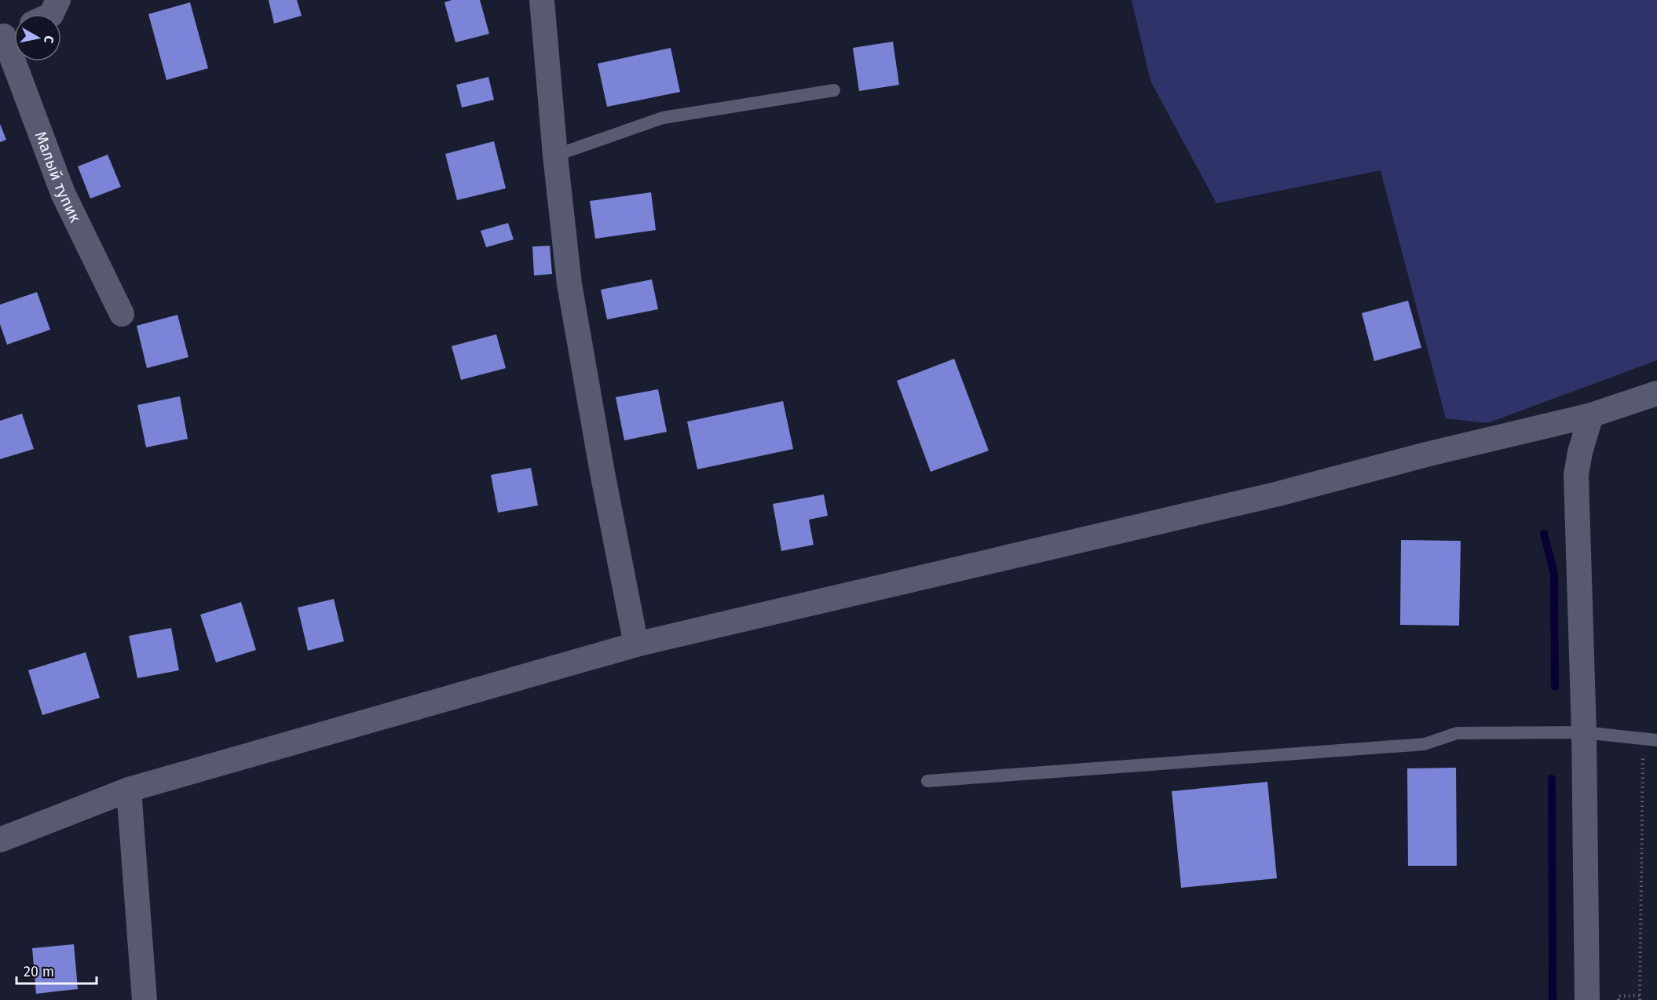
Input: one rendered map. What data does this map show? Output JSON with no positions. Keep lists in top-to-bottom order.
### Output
{
  "streets": {
    "street": ["Малый тупик"]
  },
  "scale_bar": "20 m",
  "north": "right"
}
